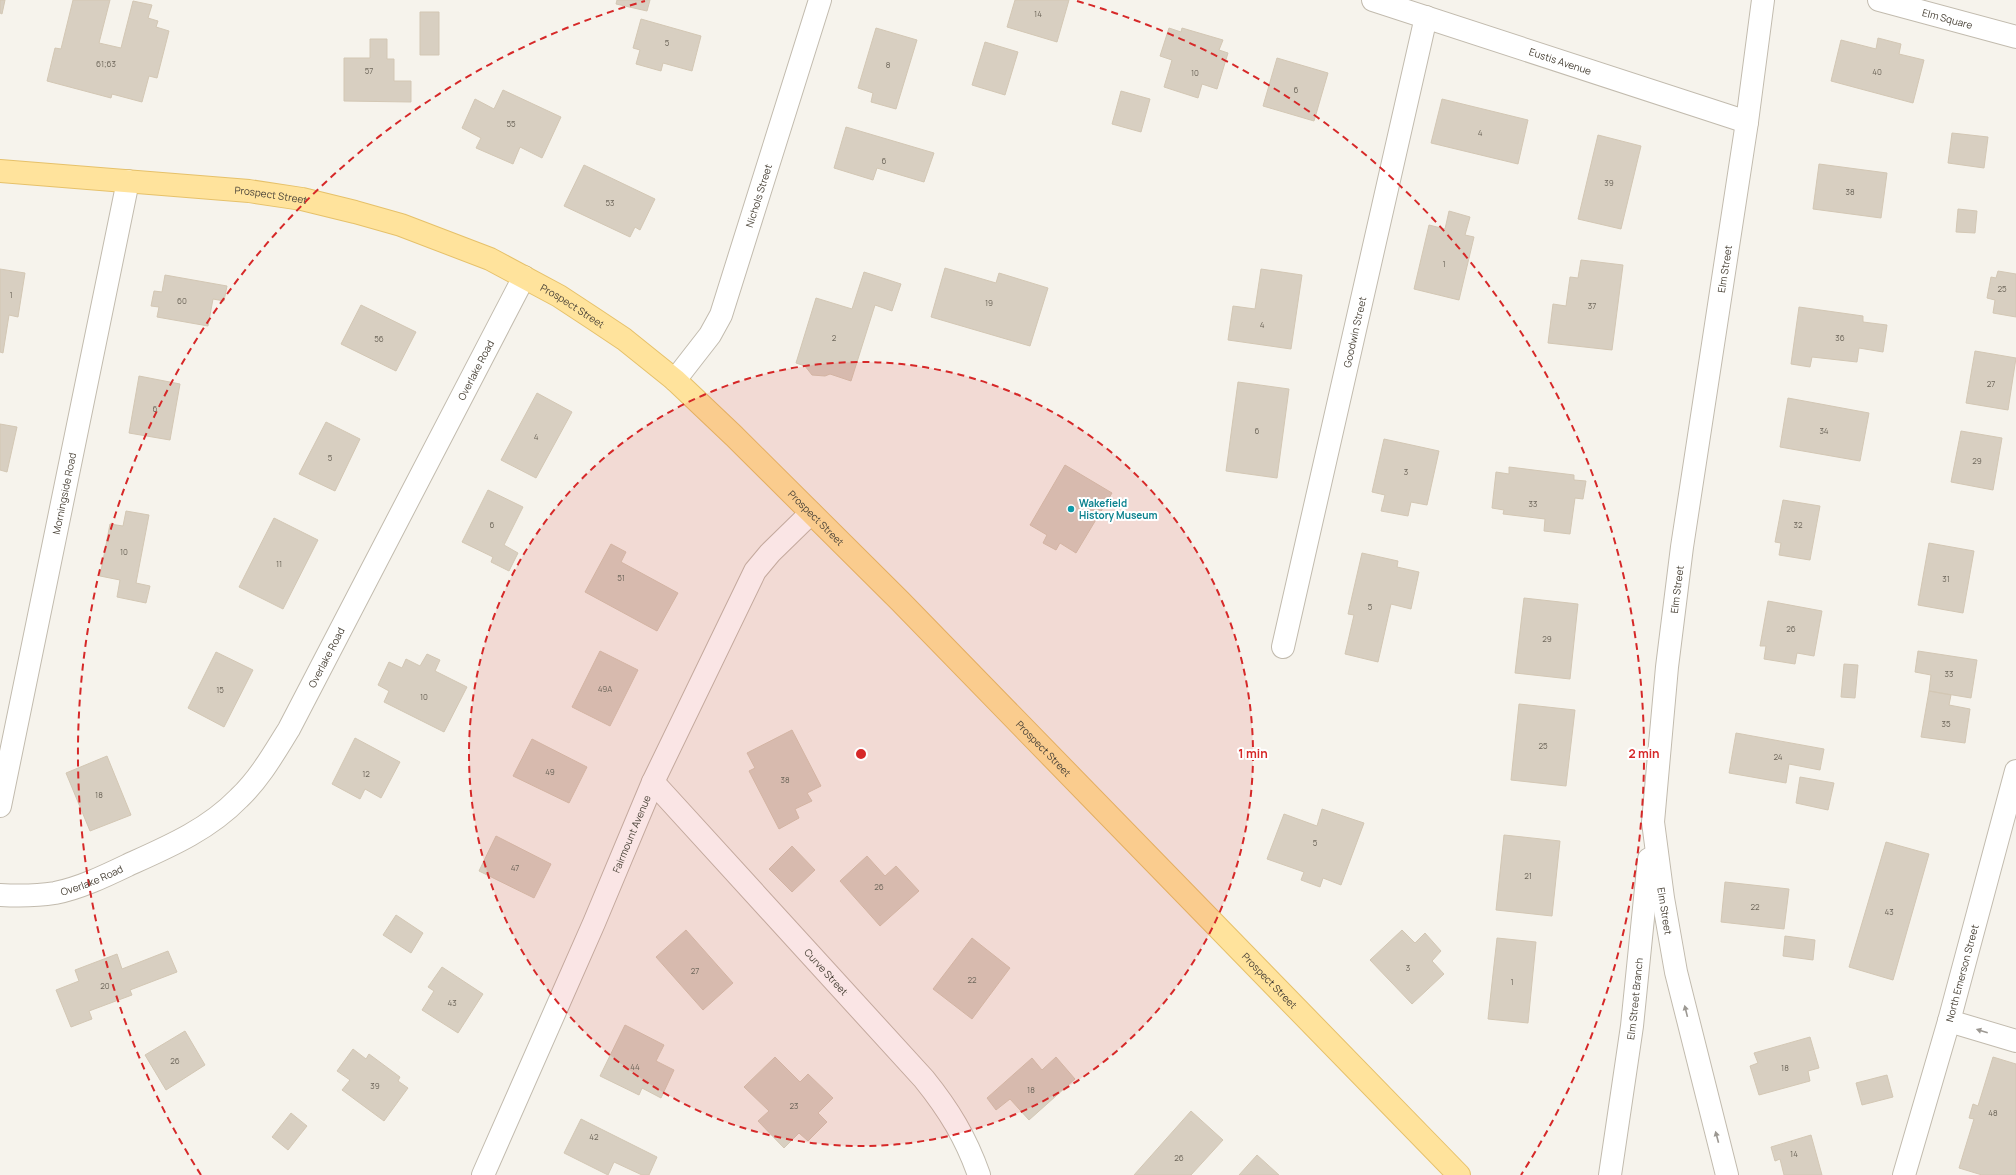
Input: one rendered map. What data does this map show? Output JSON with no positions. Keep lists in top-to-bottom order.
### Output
{
  "streets": {
    "main road": ["Prospect Street"],
    "street": [
      "Elm Square",
      "Eustis Avenue",
      "Nichols Street",
      "Elm Street",
      "Goodwin Street",
      "Overlake Road",
      "Morningside Road",
      "Fairmount Avenue",
      "Curve Street",
      "North Emerson Street",
      "Elm Street Branch"
    ]
  },
  "crossings": [
    ["Eustis Avenue", "Elm Street"],
    ["Eustis Avenue", "Goodwin Street"],
    ["Prospect Street", "Nichols Street"],
    ["Prospect Street", "Overlake Road"],
    ["Prospect Street", "Morningside Road"],
    ["Prospect Street", "Fairmount Avenue"],
    ["Elm Street", "Elm Street Branch"],
    ["Fairmount Avenue", "Curve Street"]
  ],
  "places": ["Wakefield History Museum"],
  "house_numbers": [
    "14",
    "5",
    "61;63",
    "8",
    "57",
    "40",
    "10",
    "6",
    "55",
    "4",
    "6",
    "39",
    "38",
    "53",
    "1",
    "25",
    "1",
    "60",
    "19",
    "37",
    "4",
    "2",
    "36",
    "56",
    "27",
    "6",
    "6",
    "34",
    "4",
    "5",
    "29",
    "3",
    "33",
    "6",
    "32",
    "10",
    "11",
    "51",
    "31",
    "5",
    "26",
    "29",
    "33",
    "49A",
    "15",
    "10",
    "35",
    "25",
    "24",
    "49",
    "12",
    "38",
    "18",
    "5",
    "47",
    "21",
    "26",
    "22",
    "43",
    "3",
    "27",
    "22",
    "1",
    "20",
    "43",
    "26",
    "44",
    "18",
    "39",
    "18",
    "23",
    "48",
    "42",
    "14",
    "26"
  ],
  "rings": ["1 min", "2 min"]
}
